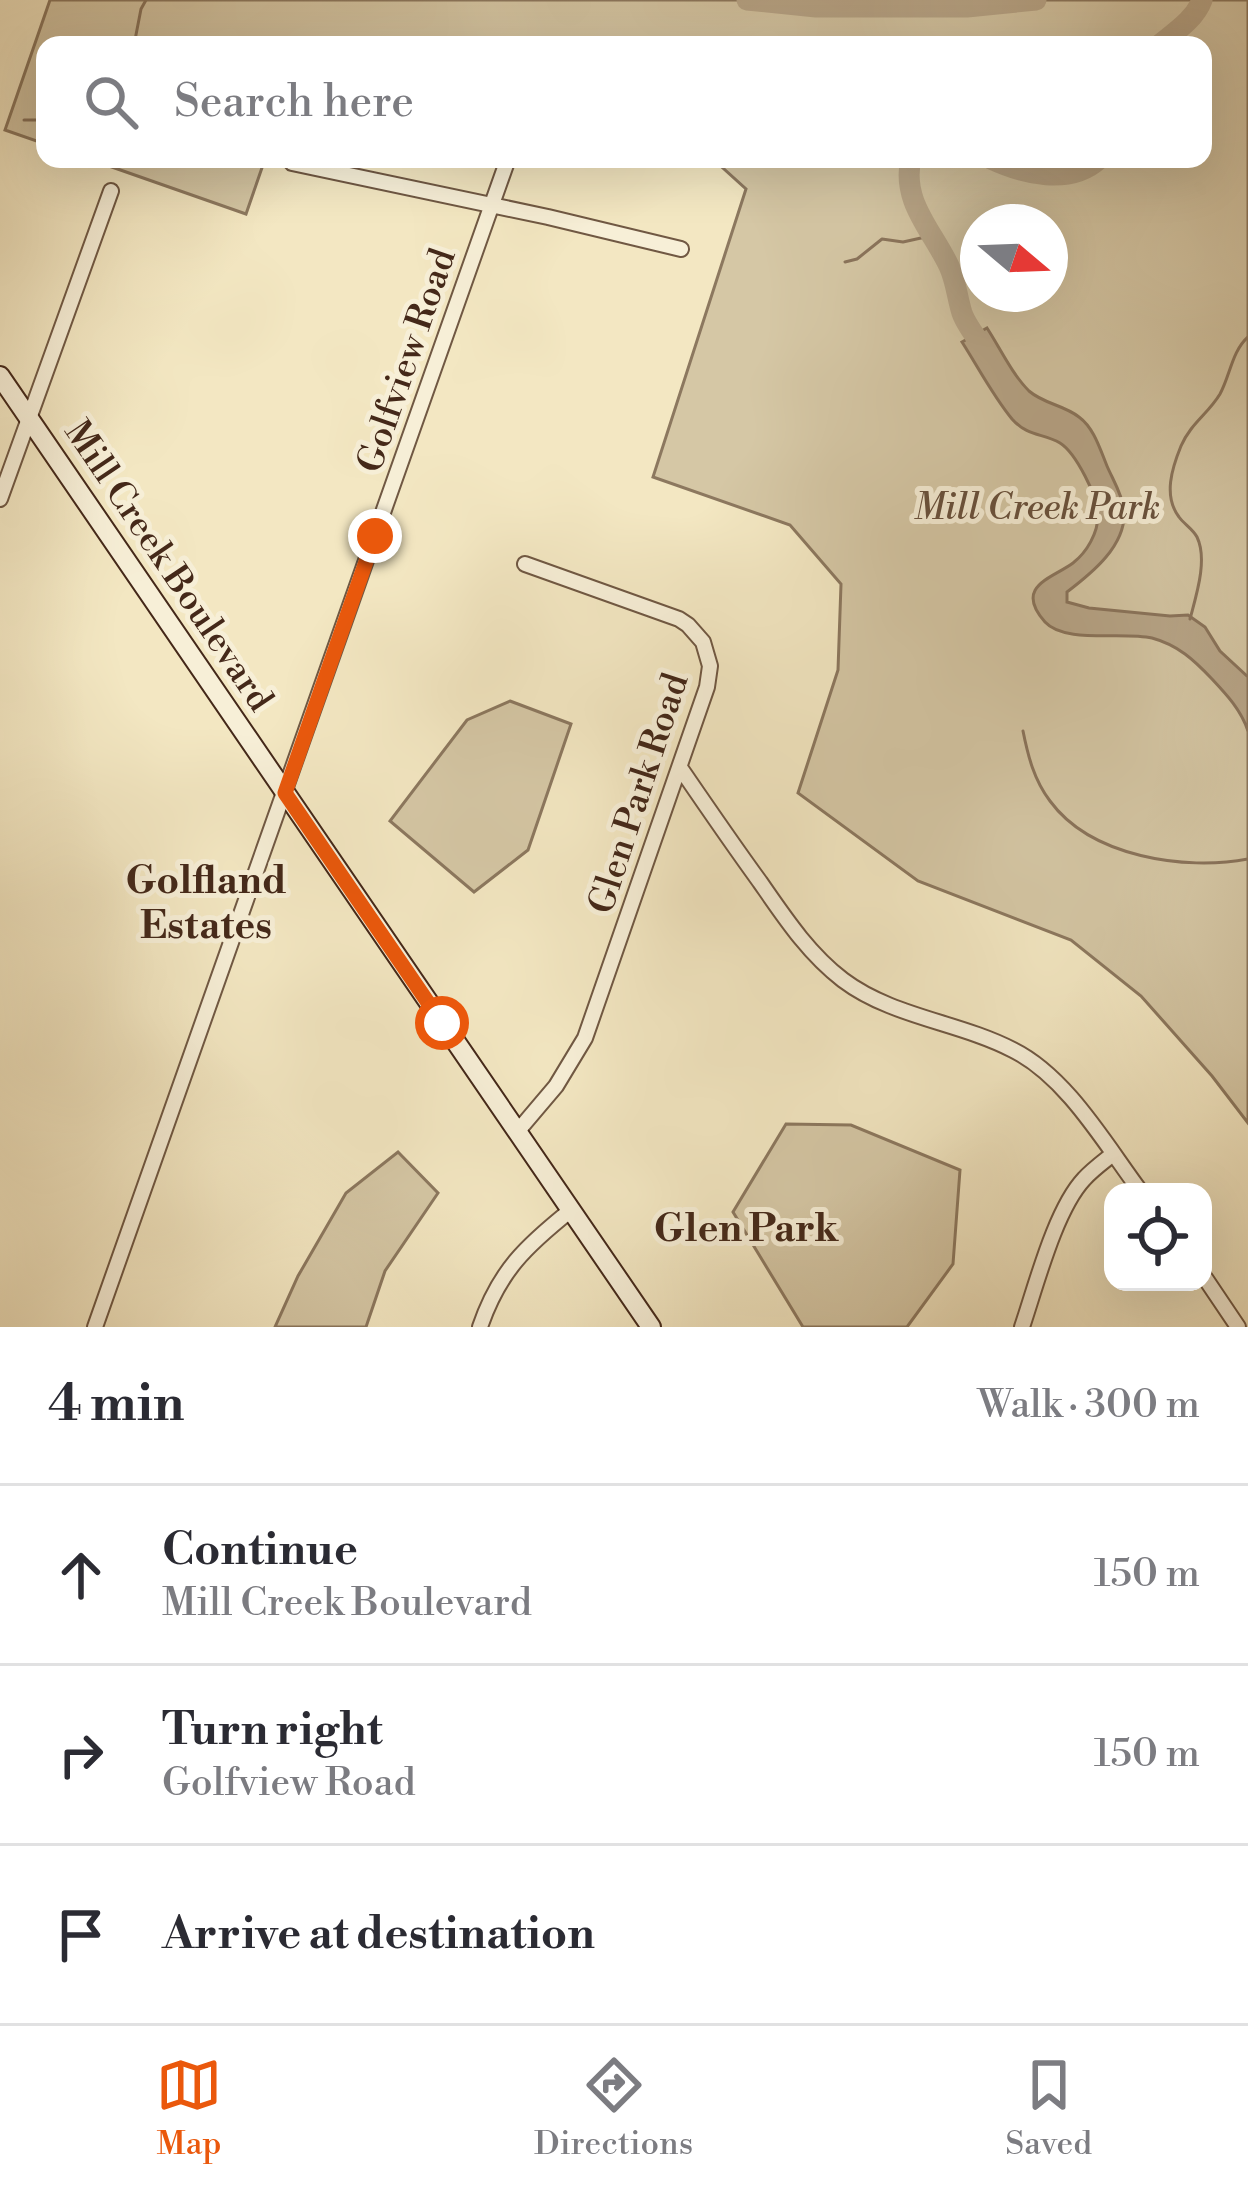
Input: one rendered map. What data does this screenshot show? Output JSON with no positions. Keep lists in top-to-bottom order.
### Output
{
  "streets": {
    "street": ["Golfview Road", "Mill Creek Boulevard", "Glen Park Road"]
  },
  "crossings": [
    ["Golfview Road", "Mill Creek Boulevard"],
    ["Mill Creek Boulevard", "Glen Park Road"]
  ],
  "districts": ["Golfland Estates", "Glen Park"],
  "parks": ["Mill Creek Park"],
  "north": "right",
  "page": {
    "search": "Search here",
    "heading": ["4 min", "Walk · 300 m"],
    "list": [
      ["Continue", "Mill Creek Boulevard", "150 m"],
      ["Turn right", "Golfview Road", "150 m"],
      "Arrive at destination"
    ],
    "nav": ["Map", "Directions", "Saved"]
  }
}
